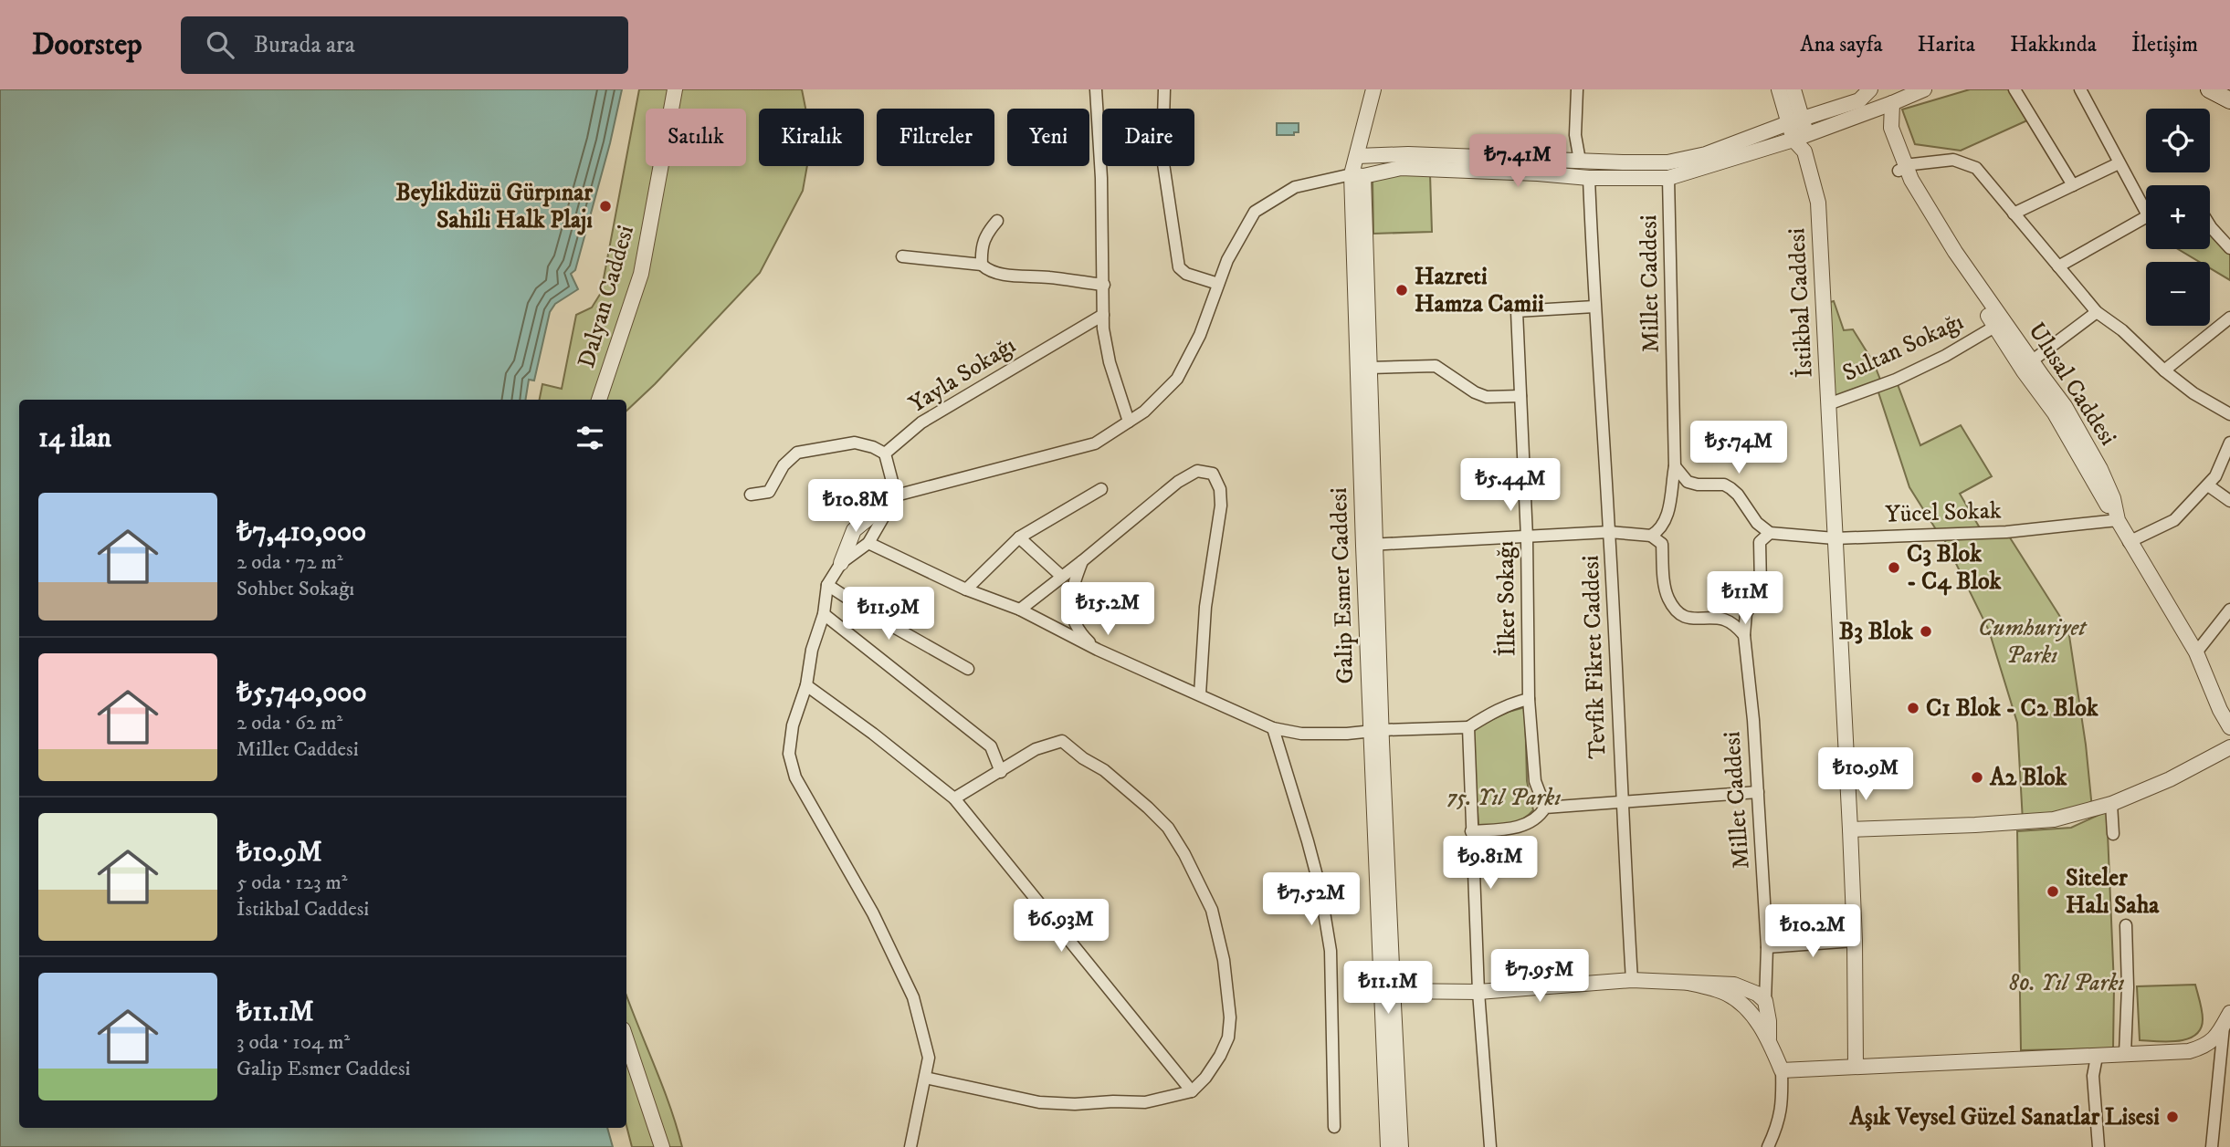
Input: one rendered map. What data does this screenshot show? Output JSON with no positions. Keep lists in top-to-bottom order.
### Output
{
  "streets": {
    "street": [
      "Millet Caddesi",
      "Dalyan Caddesi",
      "İstikbal Caddesi",
      "Sultan Sokağı",
      "Yayla Sokağı",
      "Yücel Sokak",
      "Galip Esmer Caddesi",
      "İlker Sokağı",
      "Tevfik Fikret Caddesi"
    ]
  },
  "crossings": [
    ["İstikbal Caddesi", "Sultan Sokağı"],
    ["İstikbal Caddesi", "Yücel Sokak"],
    ["İlker Sokağı", "Tevfik Fikret Caddesi"]
  ],
  "parks": ["Cumhuriyet Parkı", "75. Yıl Parkı", "80. Yıl Parkı"],
  "places": [
    "Beylikdüzü Gürpınar Sahili Halk Plajı",
    "Hazreti Hamza Camii",
    "C3 Blok - C4 Blok",
    "B3 Blok",
    "C1 Blok - C2 Blok",
    "A2 Blok",
    "Siteler Halı Saha",
    "Aşık Veysel Güzel Sanatlar Lisesi"
  ],
  "page": {
    "header": "Doorstep",
    "search": "Burada ara",
    "nav": [
      "Ana sayfa",
      "Harita",
      "Hakkında",
      "İletişim"
    ],
    "map_buttons": ["+", "−"],
    "chip": [
      "Satılık",
      "Kiralık",
      "Filtreler",
      "Yeni",
      "Daire"
    ],
    "price": [
      "₺7.41M",
      "₺5.74M",
      "₺5.44M",
      "₺10.8M",
      "₺11M",
      "₺15.2M",
      "₺11.9M",
      "₺10.9M",
      "₺9.81M",
      "₺7.52M",
      "₺6.93M",
      "₺10.2M",
      "₺7.95M",
      "₺11.1M"
    ],
    "heading": "14 ilan",
    "list": [
      {
        "name": "₺7,410,000",
        "note": "2 oda · 72 m² · Sohbet Sokağı"
      },
      {
        "name": "₺5,740,000",
        "note": "2 oda · 62 m² · Millet Caddesi"
      },
      {
        "name": "₺10.9M",
        "note": "5 oda · 123 m² · İstikbal Caddesi"
      },
      {
        "name": "₺11.1M",
        "note": "3 oda · 104 m² · Galip Esmer Caddesi"
      }
    ]
  }
}
